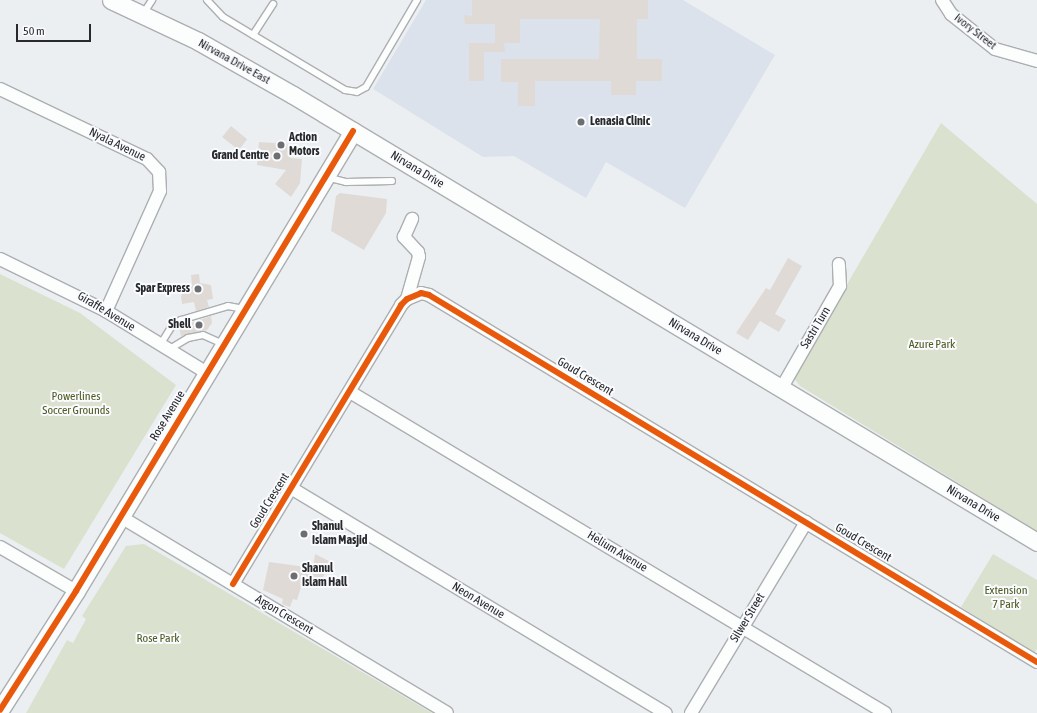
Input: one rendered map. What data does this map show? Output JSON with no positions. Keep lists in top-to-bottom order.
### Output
{
  "streets": {
    "main road": ["Nirvana Drive East", "Nirvana Drive", "Rose Avenue"],
    "street": [
      "Ivory Street",
      "Nyala Avenue",
      "Giraffe Avenue",
      "Sastri Turn",
      "Goud Crescent",
      "Helium Avenue",
      "Neon Avenue",
      "Argon Crescent",
      "Silwer Street"
    ]
  },
  "crossings": [
    ["Nirvana Drive East", "Nirvana Drive"],
    ["Nirvana Drive East", "Rose Avenue"],
    ["Nyala Avenue", "Giraffe Avenue"],
    ["Nirvana Drive", "Sastri Turn"],
    ["Nirvana Drive", "Rose Avenue"],
    ["Giraffe Avenue", "Rose Avenue"],
    ["Goud Crescent", "Helium Avenue"],
    ["Goud Crescent", "Neon Avenue"],
    ["Goud Crescent", "Argon Crescent"],
    ["Goud Crescent", "Silwer Street"],
    ["Rose Avenue", "Argon Crescent"],
    ["Helium Avenue", "Silwer Street"]
  ],
  "parks": [
    "Azure Park",
    "Powerlines Soccer Grounds",
    "Extension 7 Park",
    "Rose Park"
  ],
  "places": [
    "Lenasia Clinic",
    "Action Motors",
    "Grand Centre",
    "Spar Express",
    "Shell",
    "Shanul Islam Masjid",
    "Shanul Islam Hall"
  ],
  "scale_bar": "50 m"
}
